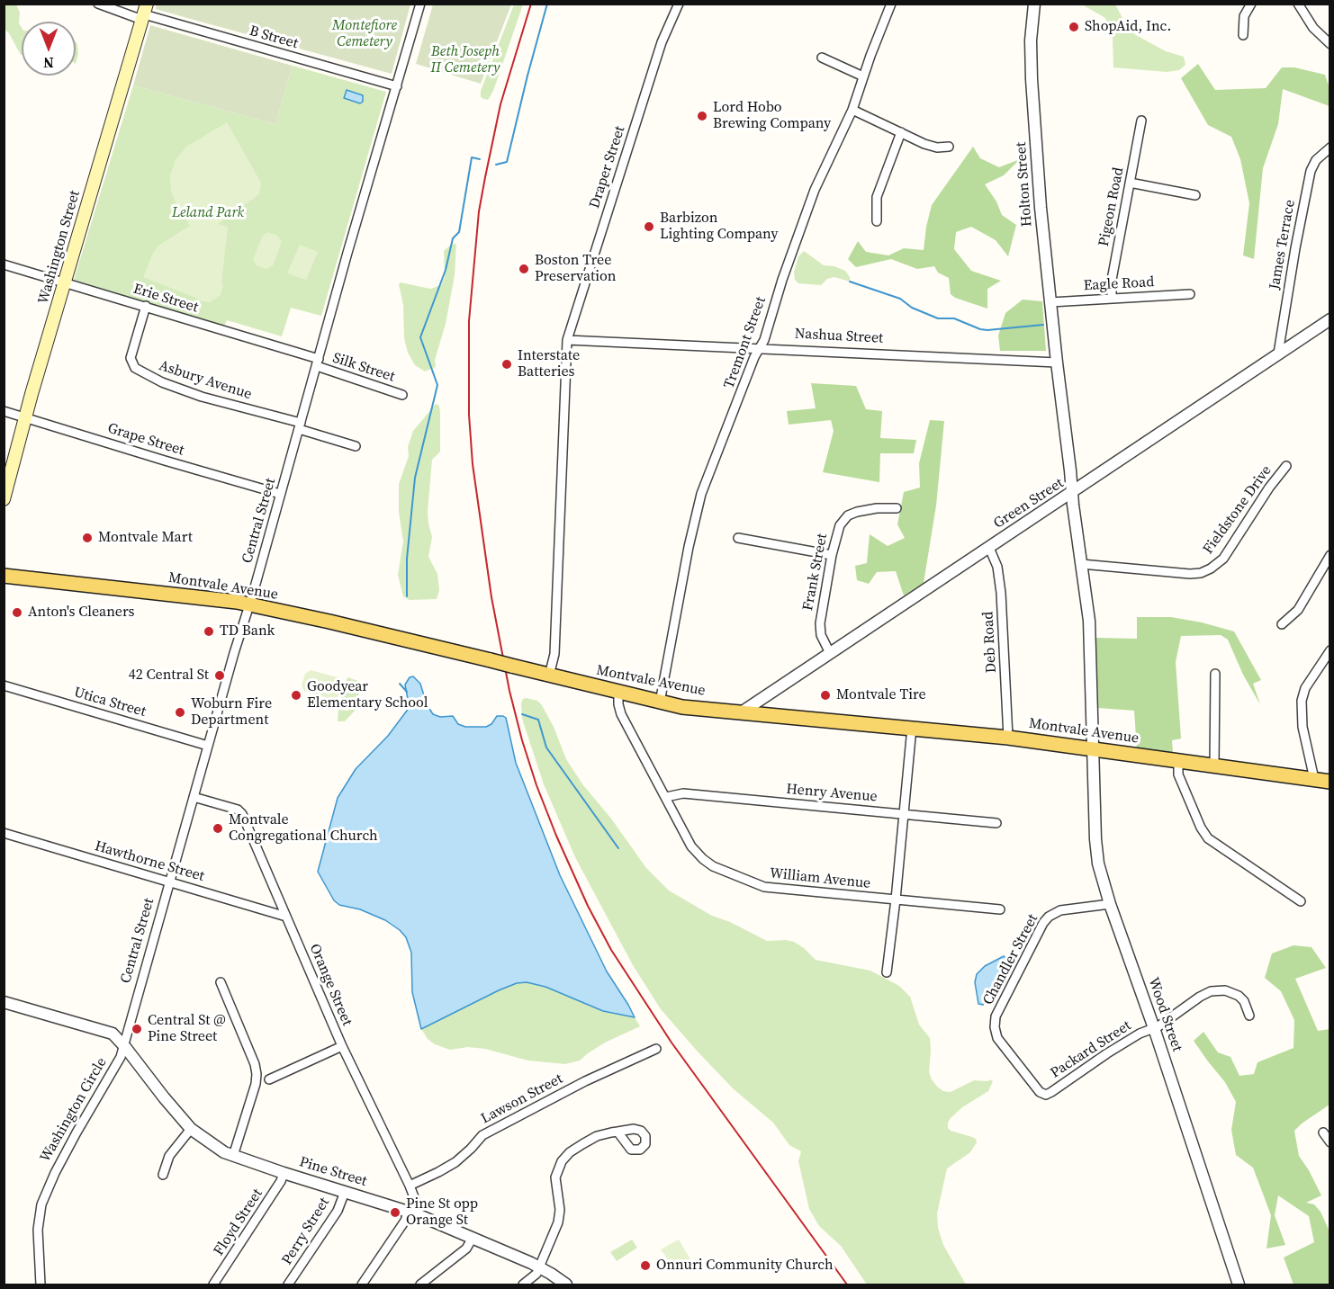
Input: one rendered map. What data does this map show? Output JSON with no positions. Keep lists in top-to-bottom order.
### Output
{
  "streets": {
    "main road": ["Washington Street", "Montvale Avenue"],
    "street": [
      "B Street",
      "Draper Street",
      "Holton Street",
      "Pigeon Road",
      "James Terrace",
      "Eagle Road",
      "Erie Street",
      "Nashua Street",
      "Tremont Street",
      "Silk Street",
      "Asbury Avenue",
      "Grape Street",
      "Green Street",
      "Fieldstone Drive",
      "Central Street",
      "Frank Street",
      "Deb Road",
      "Utica Street",
      "Henry Avenue",
      "Hawthorne Street",
      "William Avenue",
      "Chandler Street",
      "Orange Street",
      "Wood Street",
      "Packard Street",
      "Lawson Street",
      "Washington Circle",
      "Pine Street",
      "Floyd Street",
      "Perry Street"
    ]
  },
  "crossings": [
    ["B Street", "Washington Street"],
    ["B Street", "Central Street"],
    ["Draper Street", "Nashua Street"],
    ["Holton Street", "Eagle Road"],
    ["Holton Street", "Nashua Street"],
    ["Pigeon Road", "Eagle Road"],
    ["James Terrace", "Green Street"],
    ["Washington Street", "Erie Street"],
    ["Washington Street", "Grape Street"],
    ["Erie Street", "Silk Street"],
    ["Erie Street", "Asbury Avenue"],
    ["Erie Street", "Central Street"],
    ["Nashua Street", "Tremont Street"],
    ["Tremont Street", "Montvale Avenue"],
    ["Silk Street", "Central Street"],
    ["Asbury Avenue", "Central Street"],
    ["Grape Street", "Central Street"],
    ["Green Street", "Frank Street"],
    ["Green Street", "Montvale Avenue"],
    ["Green Street", "Deb Road"],
    ["Central Street", "Montvale Avenue"],
    ["Central Street", "Utica Street"],
    ["Central Street", "Hawthorne Street"],
    ["Central Street", "Orange Street"],
    ["Central Street", "Washington Circle"],
    ["Central Street", "Pine Street"],
    ["Montvale Avenue", "Deb Road"],
    ["Montvale Avenue", "William Avenue"],
    ["Montvale Avenue", "Wood Street"],
    ["Henry Avenue", "William Avenue"],
    ["Hawthorne Street", "Orange Street"],
    ["Chandler Street", "Wood Street"],
    ["Chandler Street", "Packard Street"],
    ["Orange Street", "Lawson Street"],
    ["Orange Street", "Pine Street"],
    ["Wood Street", "Packard Street"],
    ["Washington Circle", "Pine Street"],
    ["Pine Street", "Floyd Street"],
    ["Pine Street", "Perry Street"]
  ],
  "parks": ["Montefiore Cemetery", "Beth Joseph II Cemetery", "Leland Park"],
  "places": [
    "ShopAid, Inc.",
    "Lord Hobo Brewing Company",
    "Barbizon Lighting Company",
    "Boston Tree Preservation",
    "Interstate Batteries",
    "Montvale Mart",
    "Anton's Cleaners",
    "TD Bank",
    "42 Central St",
    "Goodyear Elementary School",
    "Montvale Tire",
    "Woburn Fire Department",
    "Montvale Congregational Church",
    "Central St @ Pine Street",
    "Pine St opp Orange St",
    "Onnuri Community Church"
  ],
  "north": "bottom"
}
